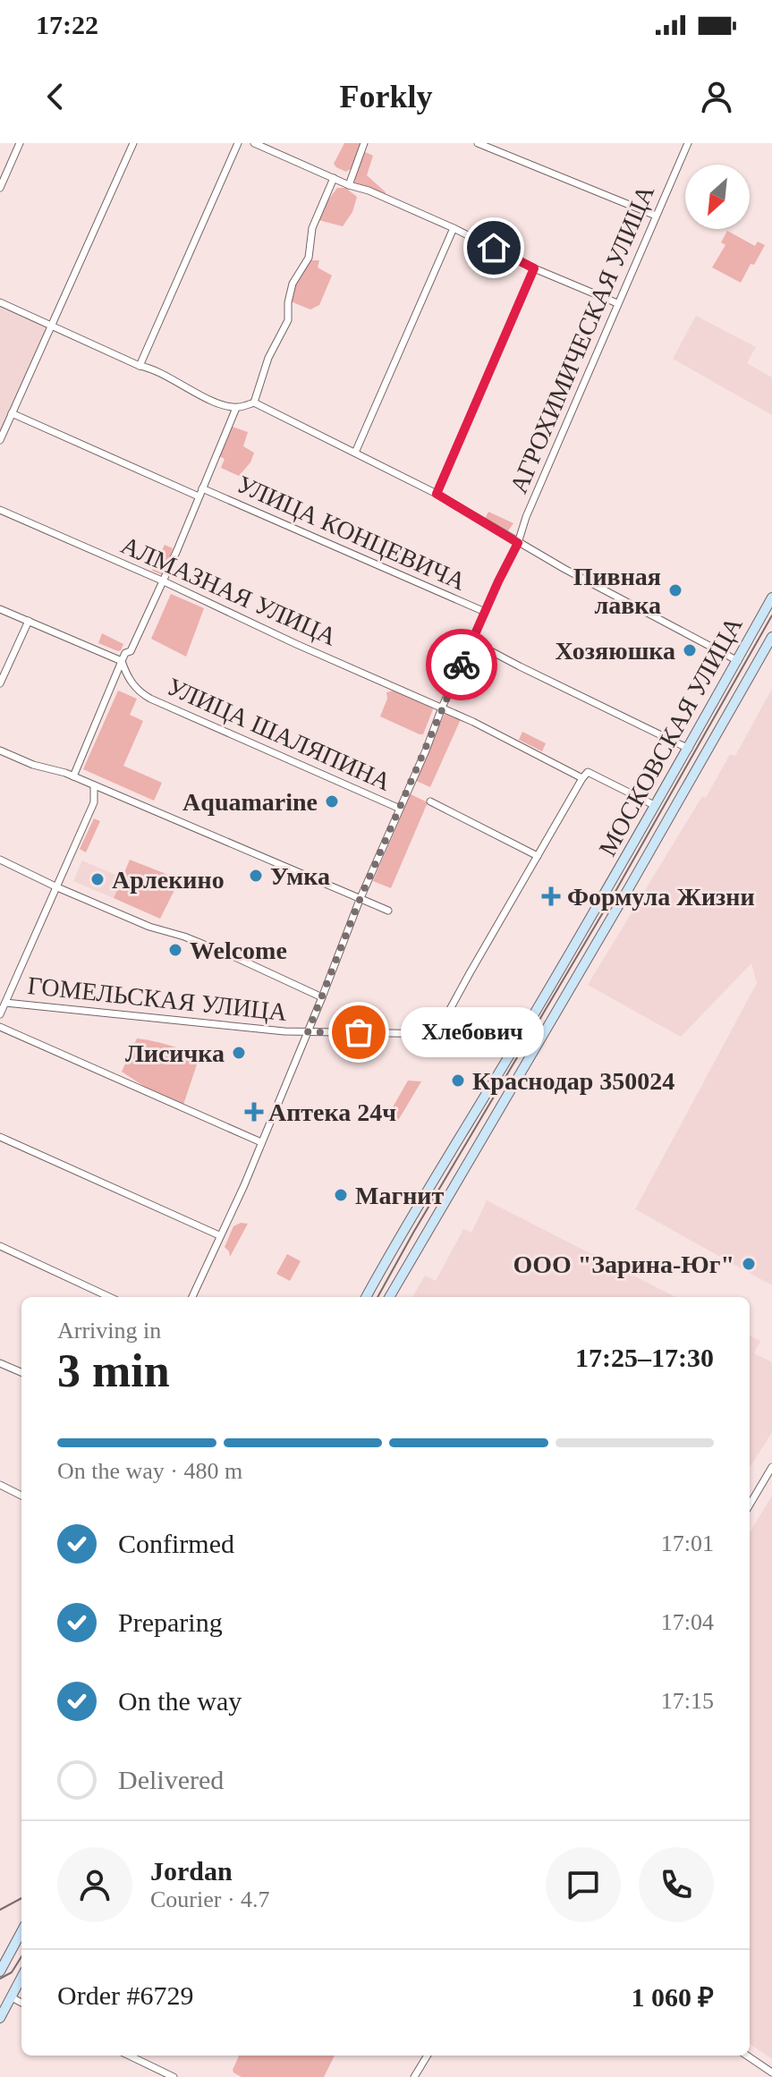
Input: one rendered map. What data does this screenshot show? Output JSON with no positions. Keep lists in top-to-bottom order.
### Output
{
  "streets": {
    "street": [
      "АГРОХИМИЧЕСКАЯ УЛИЦА",
      "УЛИЦА КОНЦЕВИЧА",
      "АЛМАЗНАЯ УЛИЦА",
      "УЛИЦА ШАЛЯПИНА",
      "МОСКОВСКАЯ УЛИЦА",
      "ГОМЕЛЬСКАЯ УЛИЦА"
    ]
  },
  "crossings": [
    ["АГРОХИМИЧЕСКАЯ УЛИЦА", "УЛИЦА КОНЦЕВИЧА"],
    ["АГРОХИМИЧЕСКАЯ УЛИЦА", "АЛМАЗНАЯ УЛИЦА"],
    ["АГРОХИМИЧЕСКАЯ УЛИЦА", "УЛИЦА ШАЛЯПИНА"],
    ["АГРОХИМИЧЕСКАЯ УЛИЦА", "ГОМЕЛЬСКАЯ УЛИЦА"],
    ["АЛМАЗНАЯ УЛИЦА", "МОСКОВСКАЯ УЛИЦА"],
    ["МОСКОВСКАЯ УЛИЦА", "ГОМЕЛЬСКАЯ УЛИЦА"]
  ],
  "places": {
    "other": [
      "Пивная лавка",
      "Хозяюшка",
      "Aquamarine",
      "Умка",
      "Арлекино",
      "Welcome",
      "Хлебович",
      "Лисичка",
      "Краснодар 350024",
      "Магнит",
      "ООО \"Зарина-Юг\""
    ],
    "health": ["Формула Жизни", "Аптека 24ч"]
  },
  "north": "bottom left",
  "page": {
    "status": "17:22",
    "header": "Forkly",
    "bubble": "Хлебович",
    "heading": ["3 min", "Arriving in", "17:25–17:30"],
    "panel": [
      "Jordan",
      "Courier · 4.7",
      "Order #6729",
      "1 060 ₽"
    ],
    "bar": "On the way · 480 m",
    "list": [
      ["Confirmed", "17:01"],
      ["Preparing", "17:04"],
      ["On the way", "17:15"],
      "Delivered"
    ]
  }
}
